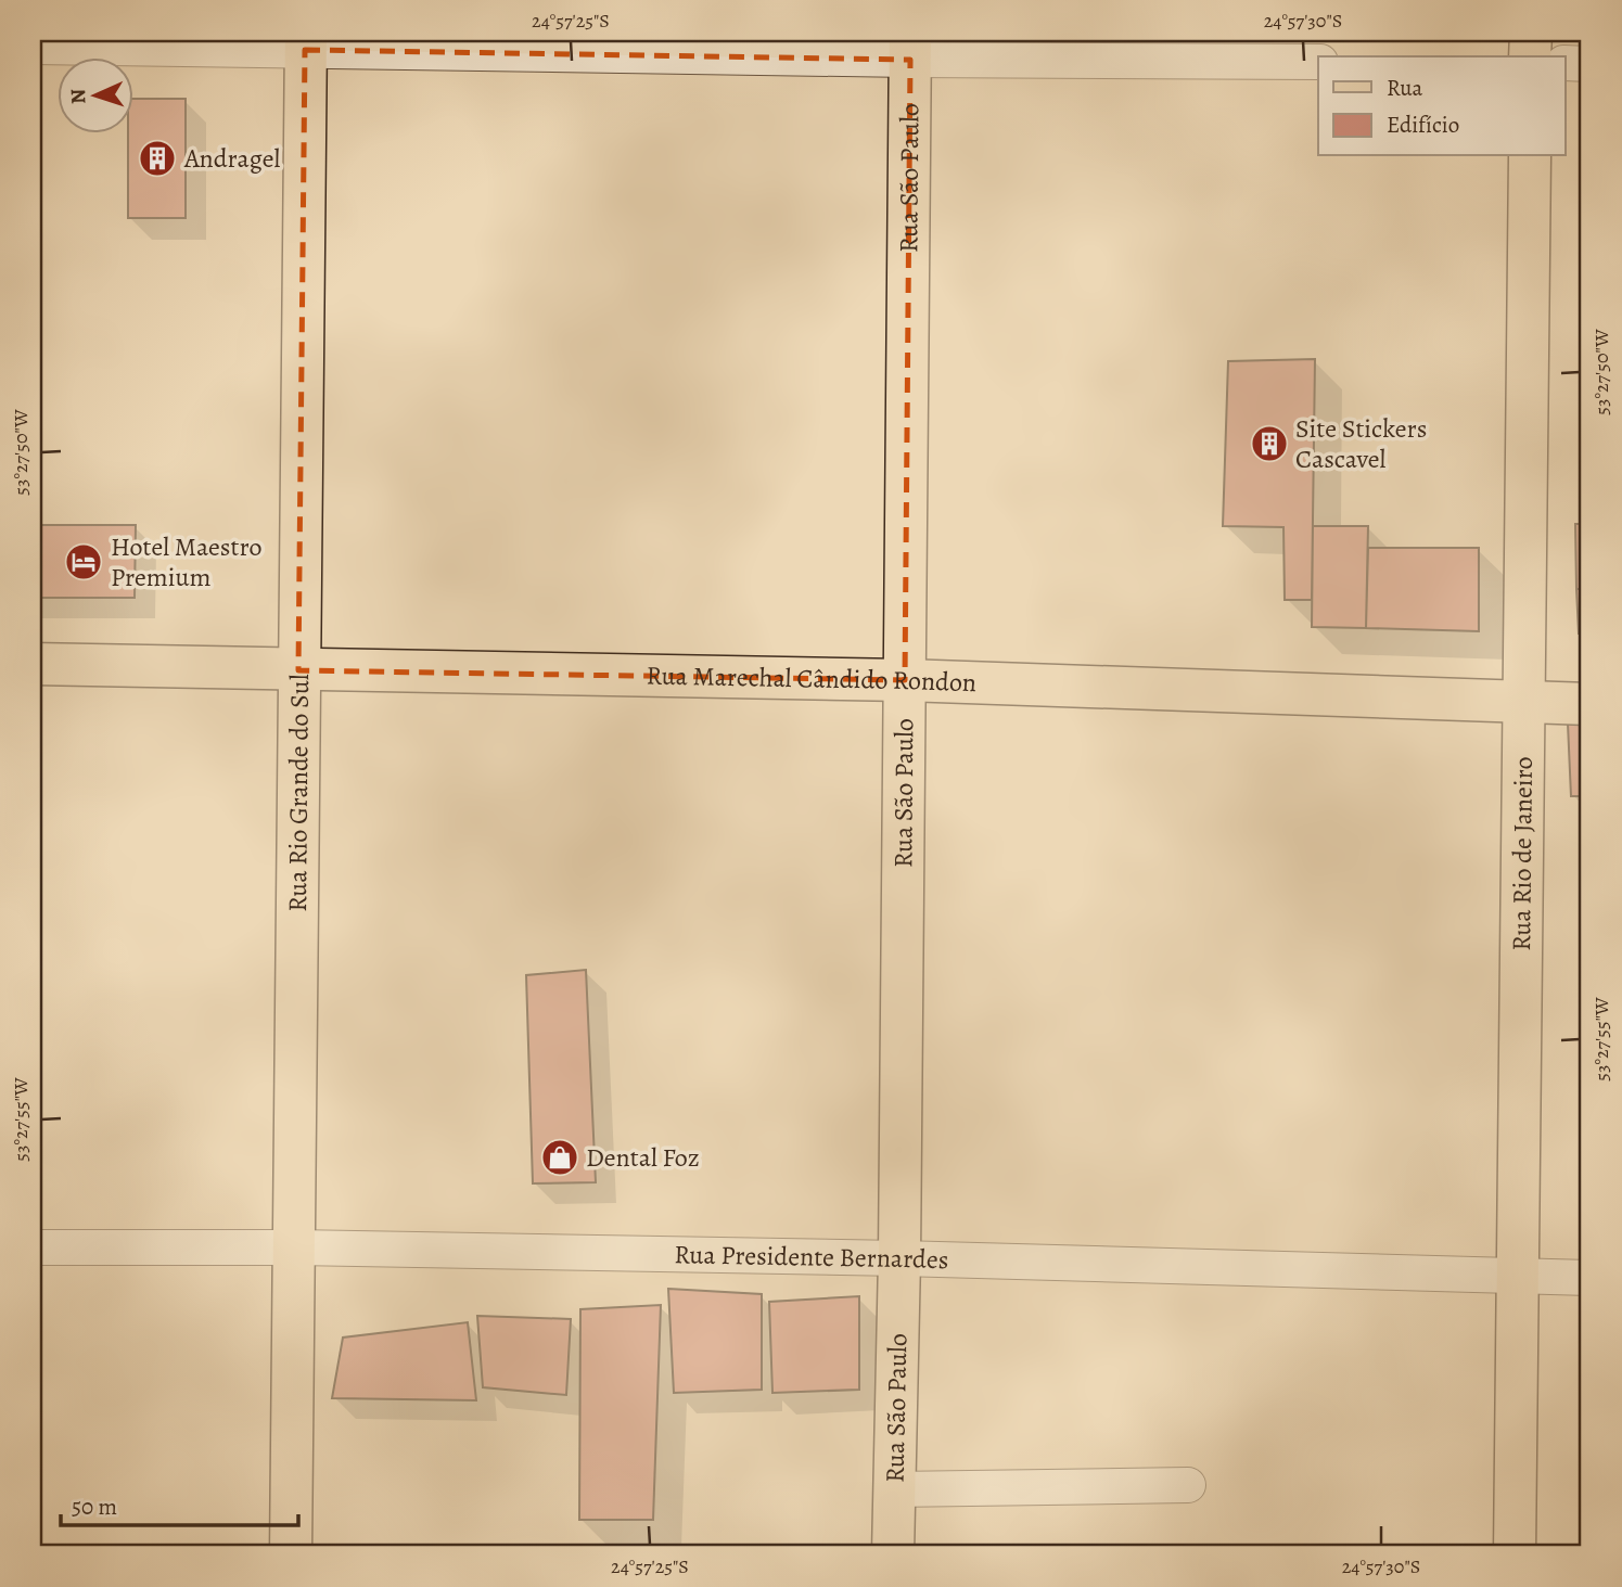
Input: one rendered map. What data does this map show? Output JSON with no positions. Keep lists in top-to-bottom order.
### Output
{
  "streets": {
    "main road": [
      "Rua São Paulo",
      "Rua Marechal Cândido Rondon",
      "Rua Rio Grande do Sul",
      "Rua Rio de Janeiro"
    ],
    "street": ["Rua Presidente Bernardes"]
  },
  "crossings": [
    ["Rua São Paulo", "Rua Marechal Cândido Rondon"],
    ["Rua São Paulo", "Rua Presidente Bernardes"],
    ["Rua Marechal Cândido Rondon", "Rua Rio Grande do Sul"],
    ["Rua Marechal Cândido Rondon", "Rua Rio de Janeiro"],
    ["Rua Rio Grande do Sul", "Rua Presidente Bernardes"],
    ["Rua Rio de Janeiro", "Rua Presidente Bernardes"]
  ],
  "places": {
    "building": ["Andragel", "Site Stickers Cascavel"],
    "hotel": ["Hotel Maestro Premium"],
    "shop": ["Dental Foz"]
  },
  "legend": ["Rua", "Edifício"],
  "scale_bar": "50 m",
  "north": "left",
  "coordinates": [
    "24°57'25\"S",
    "24°57'30\"S",
    "53°27'50\"W",
    "53°27'55\"W"
  ]
}
